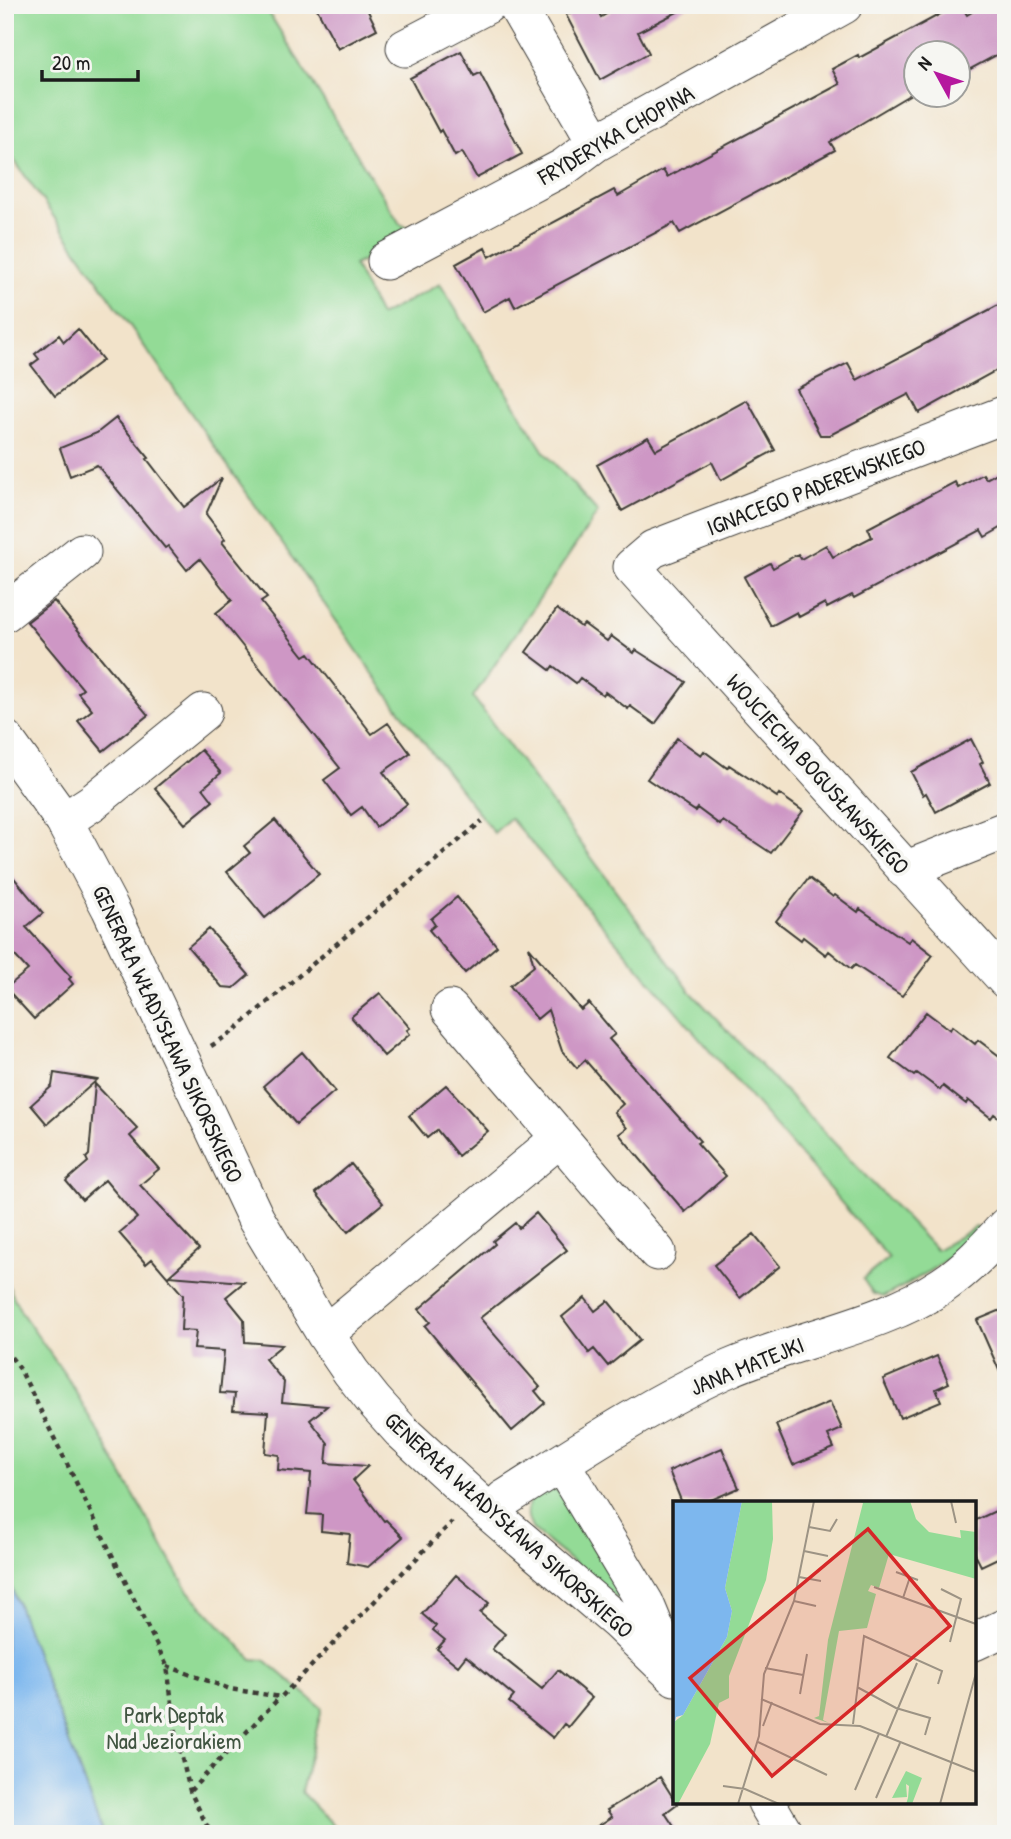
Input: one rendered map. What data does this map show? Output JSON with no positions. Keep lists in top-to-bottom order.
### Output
{
  "streets": {
    "street": [
      "FRYDERYKA CHOPINA",
      "IGNACEGO PADEREWSKIEGO",
      "WOJCIECHA BOGUSŁAWSKIEGO",
      "GENERAŁA WŁADYSŁAWA SIKORSKIEGO",
      "JANA MATEJKI"
    ]
  },
  "crossings": [
    ["IGNACEGO PADEREWSKIEGO", "WOJCIECHA BOGUSŁAWSKIEGO"],
    ["GENERAŁA WŁADYSŁAWA SIKORSKIEGO", "JANA MATEJKI"]
  ],
  "parks": ["Park Deptak Nad Jeziorakiem"],
  "scale_bar": "20 m",
  "north": "top left"
}
